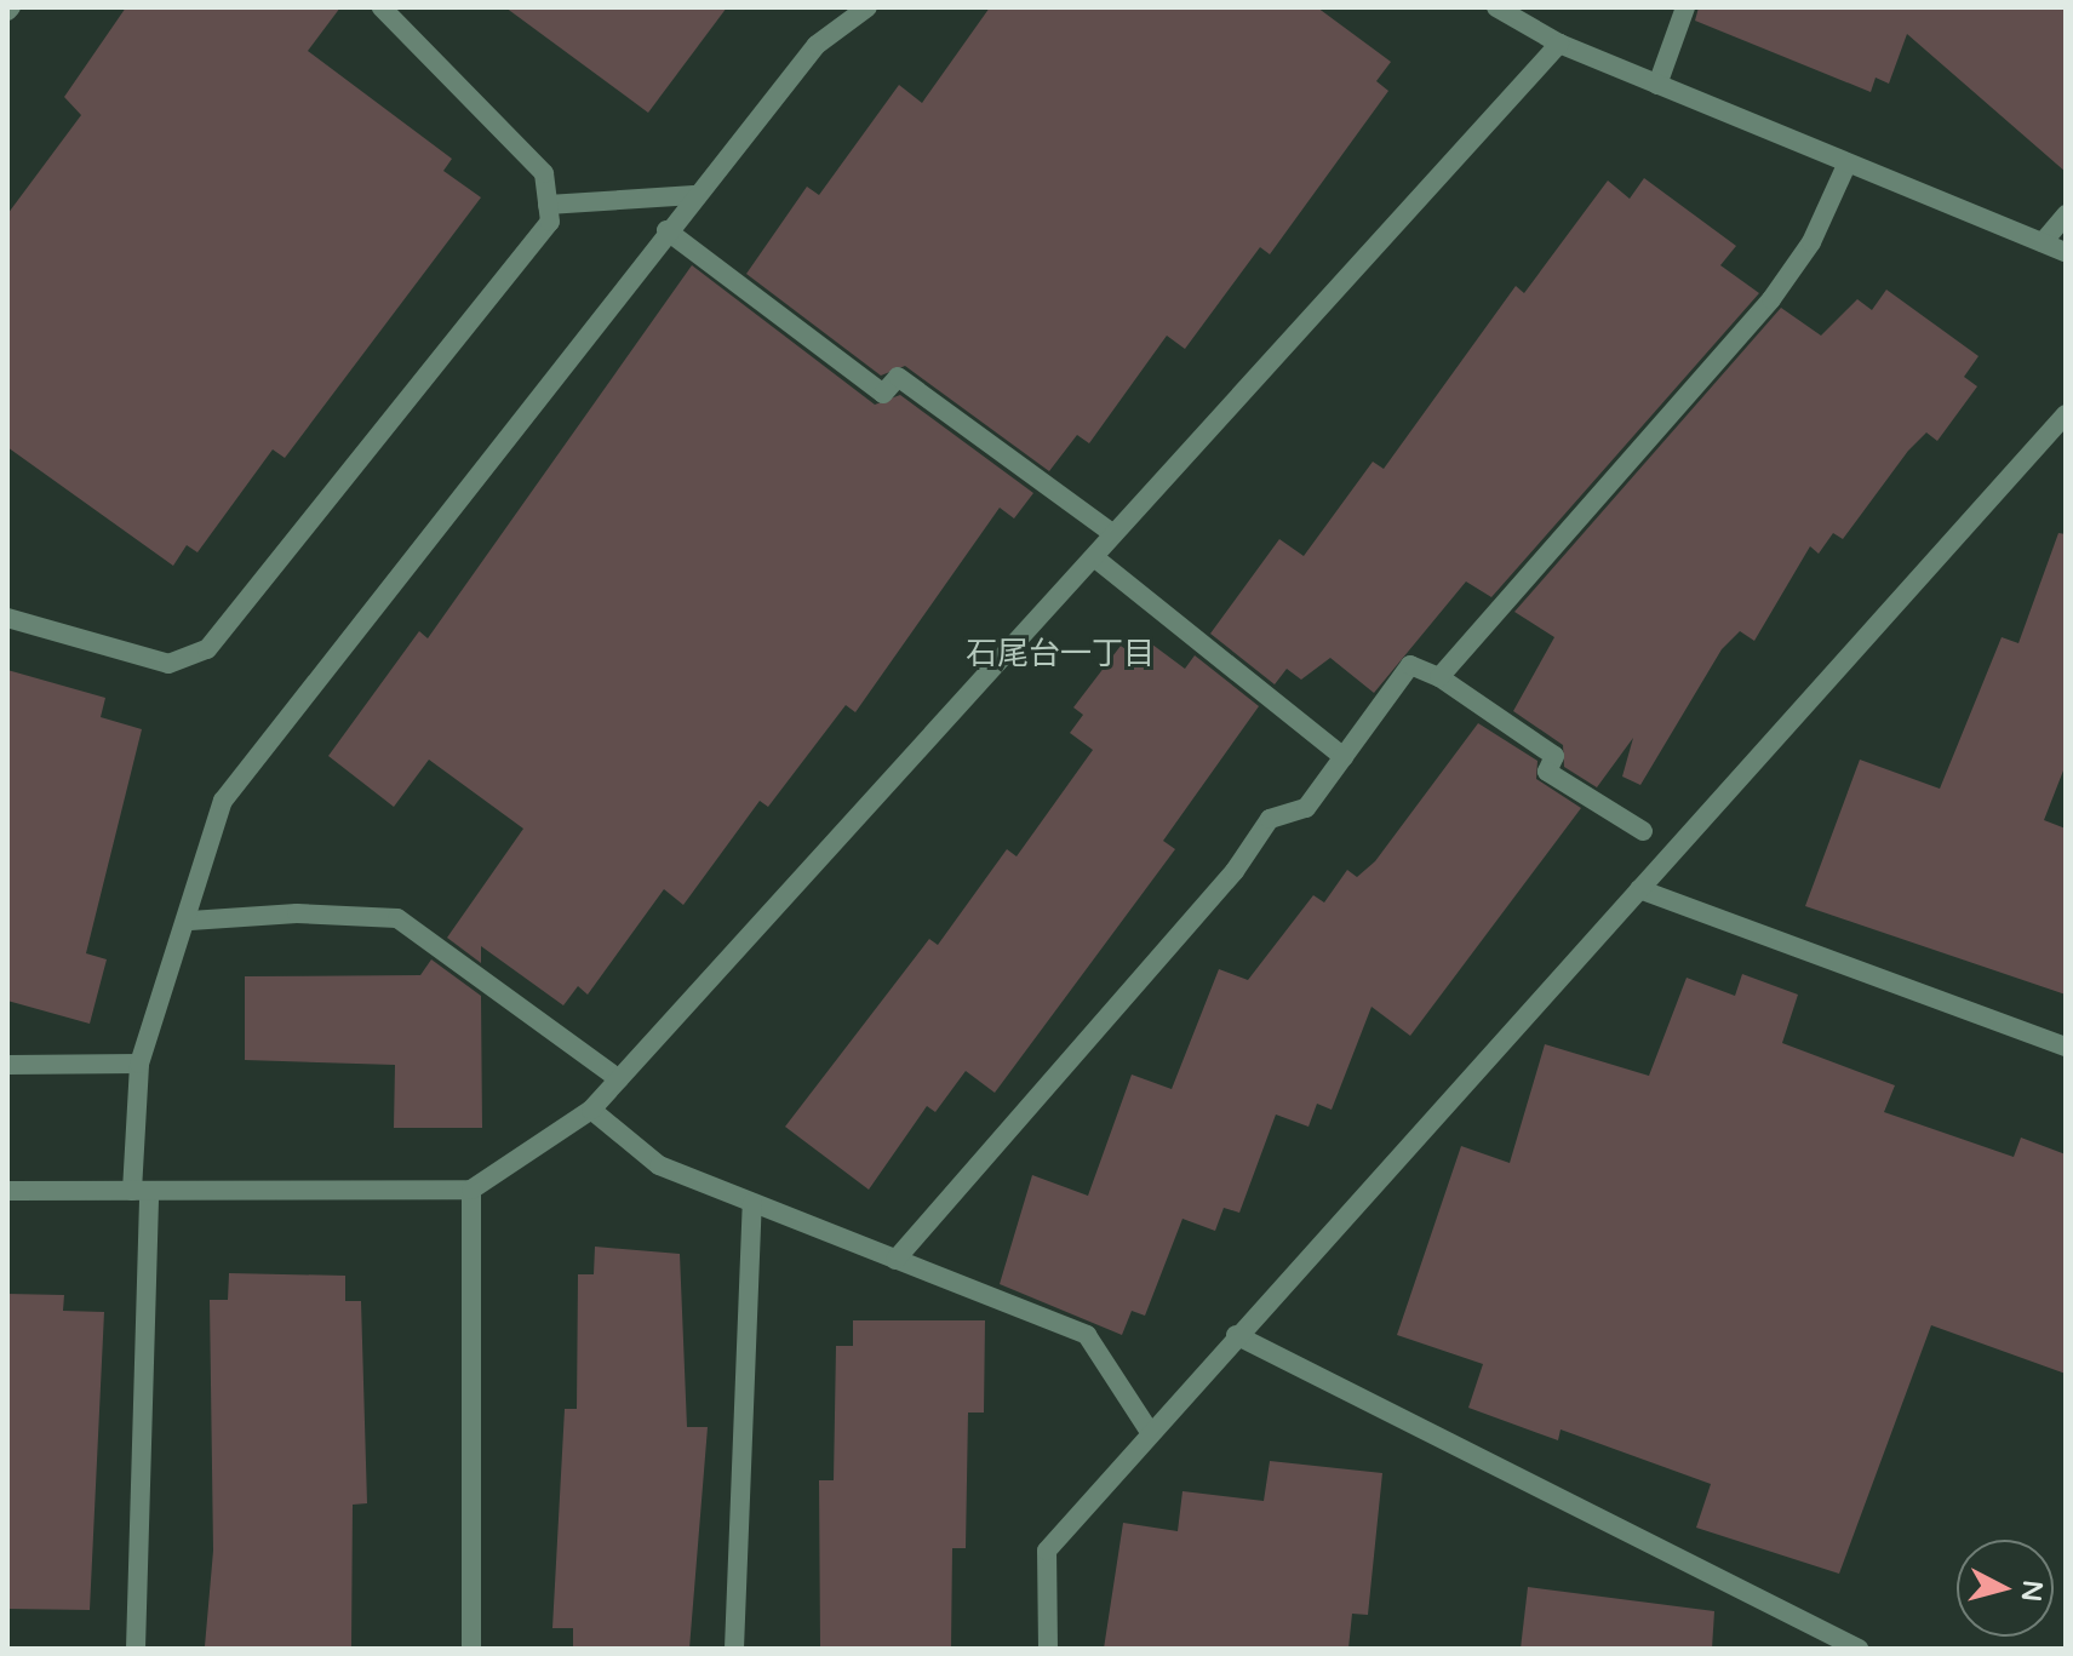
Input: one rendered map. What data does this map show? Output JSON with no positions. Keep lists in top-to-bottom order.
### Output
{
  "districts": ["石尾台一丁目"],
  "north": "right"
}
